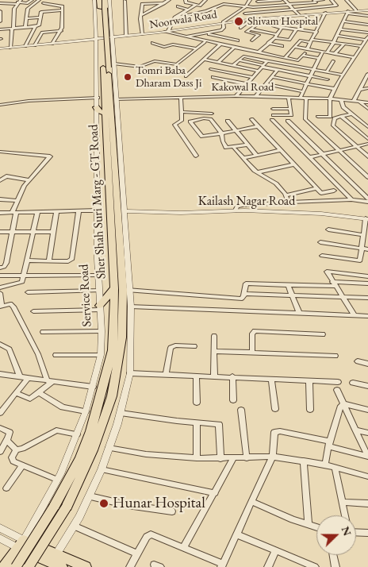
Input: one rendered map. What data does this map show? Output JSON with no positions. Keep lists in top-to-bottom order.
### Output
{
  "streets": {
    "main road": ["Sher Shah Suri Marg - GT Road", "Service Road"],
    "street": ["Noorwala Road", "Kakowal Road", "Kailash Nagar Road"]
  },
  "crossings": [
    ["Noorwala Road", "Service Road"]
  ],
  "places": ["Shivam Hospital", "Tomri Baba Dharam Dass Ji", "Hunar Hospital"],
  "north": "right"
}
